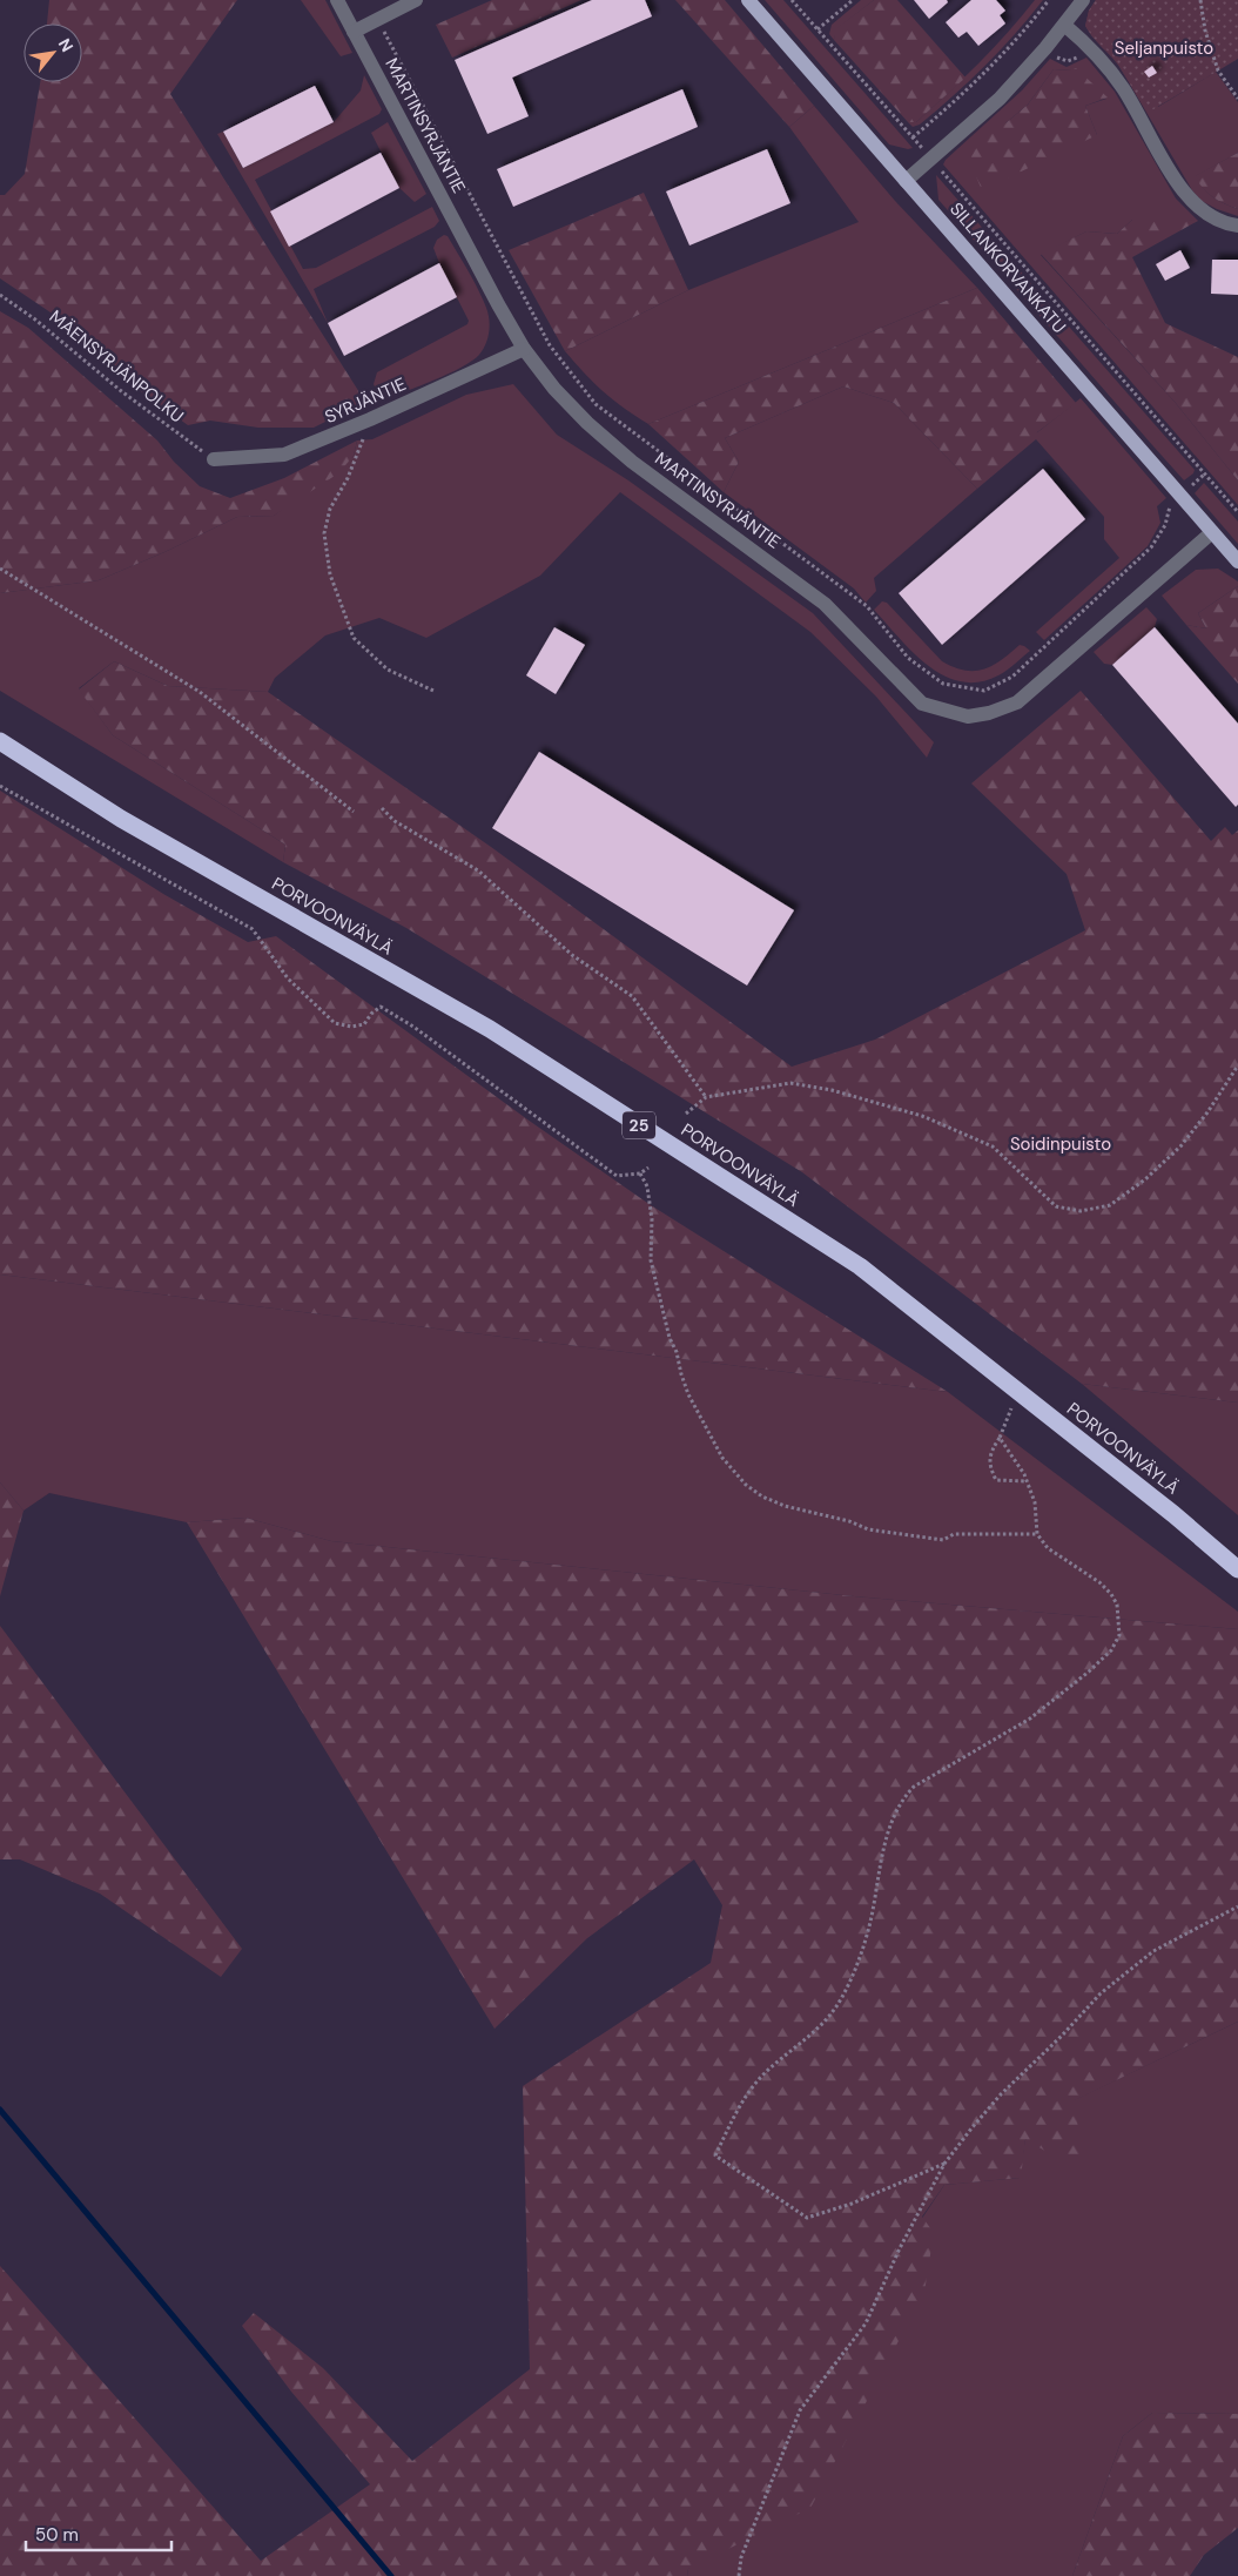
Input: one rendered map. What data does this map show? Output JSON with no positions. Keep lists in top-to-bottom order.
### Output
{
  "streets": {
    "highway": ["PORVOONVÄYLÄ", "25"],
    "main road": ["SILLANKORVANKATU"],
    "street": ["MARTINSYRJÄNTIE", "SYRJÄNTIE"],
    "path": ["MÄENSYRJÄNPOLKU"]
  },
  "crossings": [
    ["MARTINSYRJÄNTIE", "SILLANKORVANKATU"],
    ["MARTINSYRJÄNTIE", "SYRJÄNTIE"],
    ["MÄENSYRJÄNPOLKU", "SYRJÄNTIE"]
  ],
  "parks": ["Seljanpuisto", "Soidinpuisto"],
  "scale_bar": "50 m",
  "north": "top right"
}
